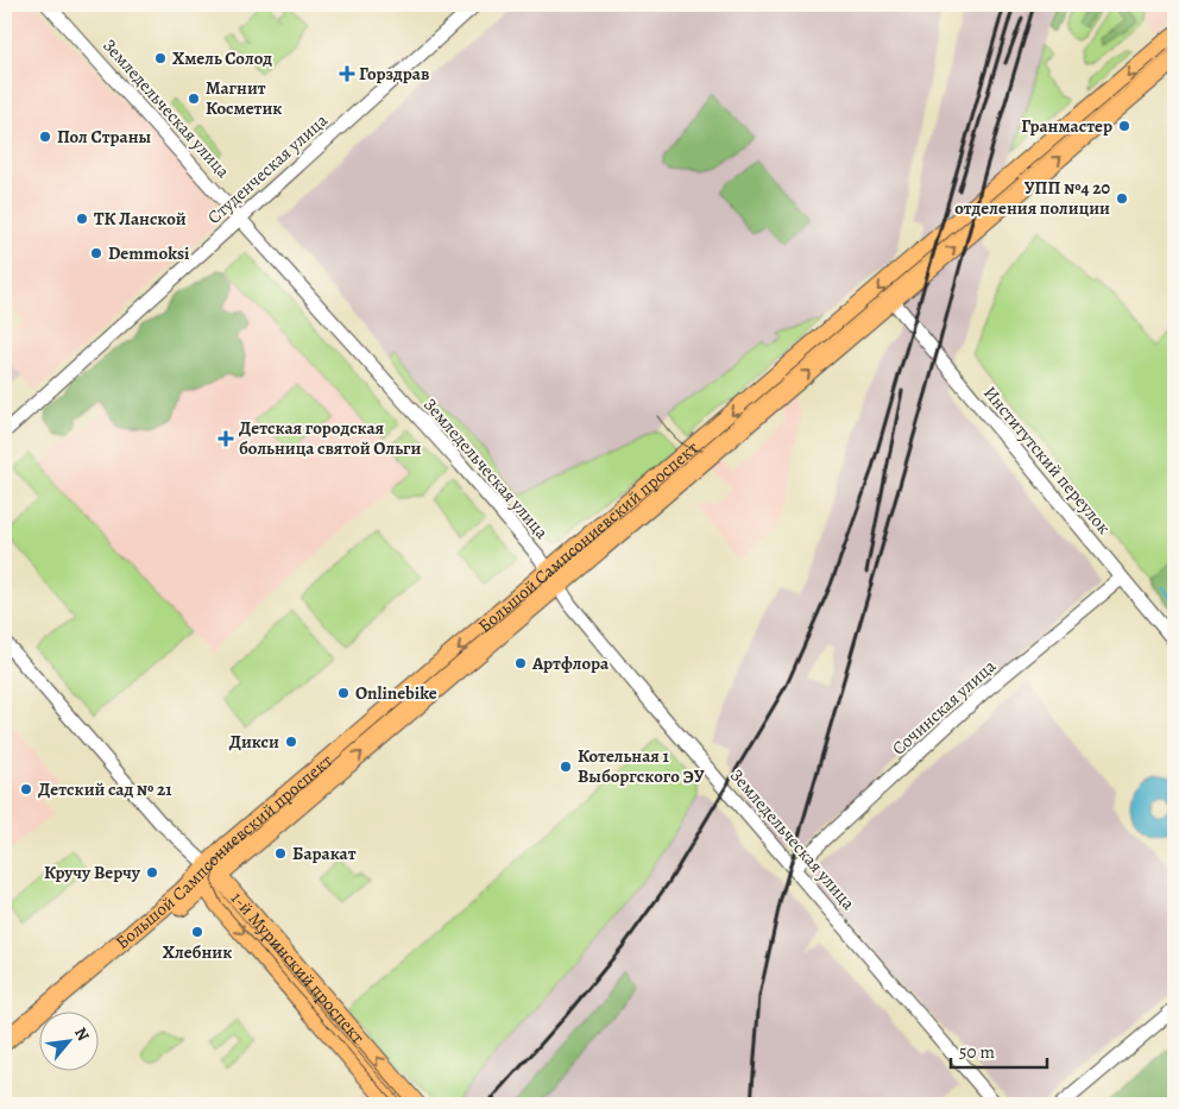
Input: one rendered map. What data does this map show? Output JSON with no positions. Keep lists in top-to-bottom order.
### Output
{
  "streets": {
    "main road": ["Большой Сампсониевский проспект", "1-й Муринский проспект"],
    "street": [
      "Земледельческая улица",
      "Студенческая улица",
      "Институтский переулок",
      "Сочинская улица"
    ]
  },
  "crossings": [
    ["Земледельческая улица", "Студенческая улица"],
    ["Земледельческая улица", "Большой Сампсониевский проспект"],
    ["Земледельческая улица", "Сочинская улица"],
    ["Институтский переулок", "Большой Сампсониевский проспект"],
    ["Институтский переулок", "Сочинская улица"],
    ["Большой Сампсониевский проспект", "1-й Муринский проспект"]
  ],
  "places": {
    "other": [
      "Хмель Солод",
      "Магнит Косметик",
      "Гранмастер",
      "Пол Страны",
      "УПП №4 20 отделения полиции",
      "ТК Ланской",
      "Demmoksi",
      "Артфлора",
      "Onlinebike",
      "Дикси",
      "Котельная 1 Выборгского ЭУ",
      "Детский сад № 21",
      "Баракат",
      "Кручу Верчу",
      "Хлебник"
    ],
    "health": ["Горздрав", "Детская городская больница святой Ольги"]
  },
  "scale_bar": "50 m",
  "north": "top right"
}
